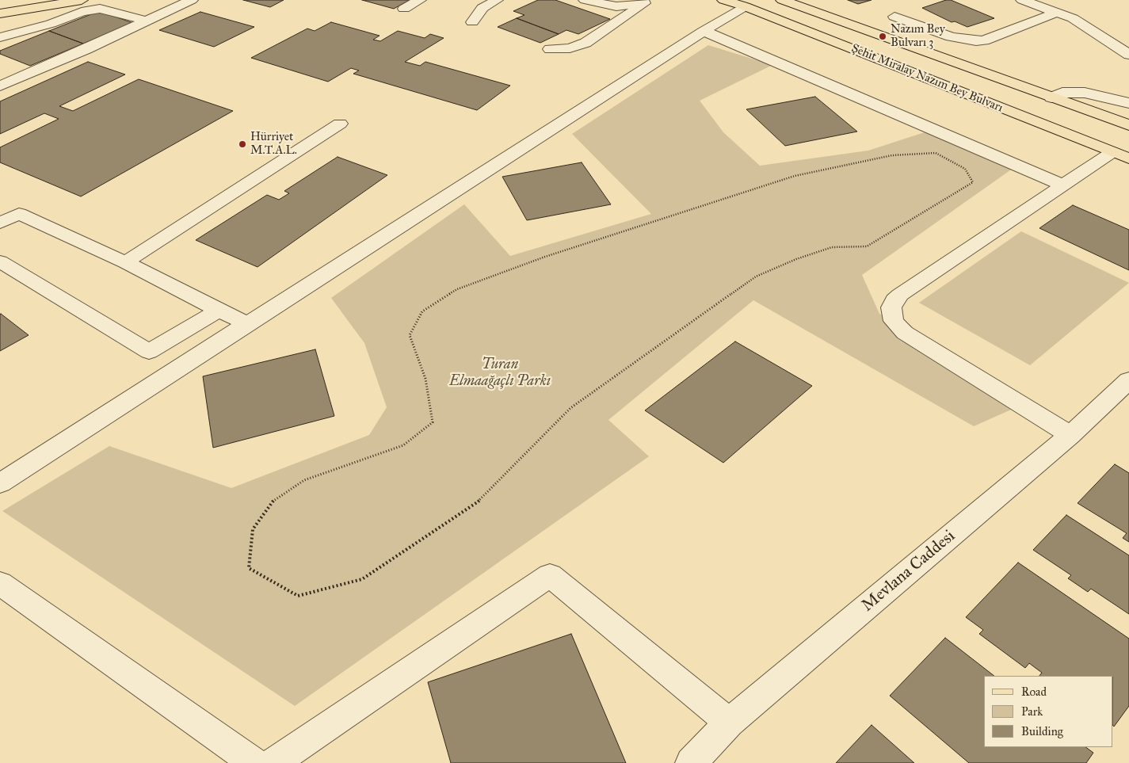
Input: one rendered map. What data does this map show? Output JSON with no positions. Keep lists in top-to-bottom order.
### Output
{
  "streets": {
    "main road": ["Şehit Miralay Nazım Bey Bulvarı"],
    "street": ["Mevlana Caddesi"]
  },
  "parks": ["Turan Elmaağaçlı Parkı"],
  "places": ["Nazım Bey Bulvarı 3", "Hürriyet M.T.A.L."],
  "legend": ["Road", "Park", "Building"]
}
